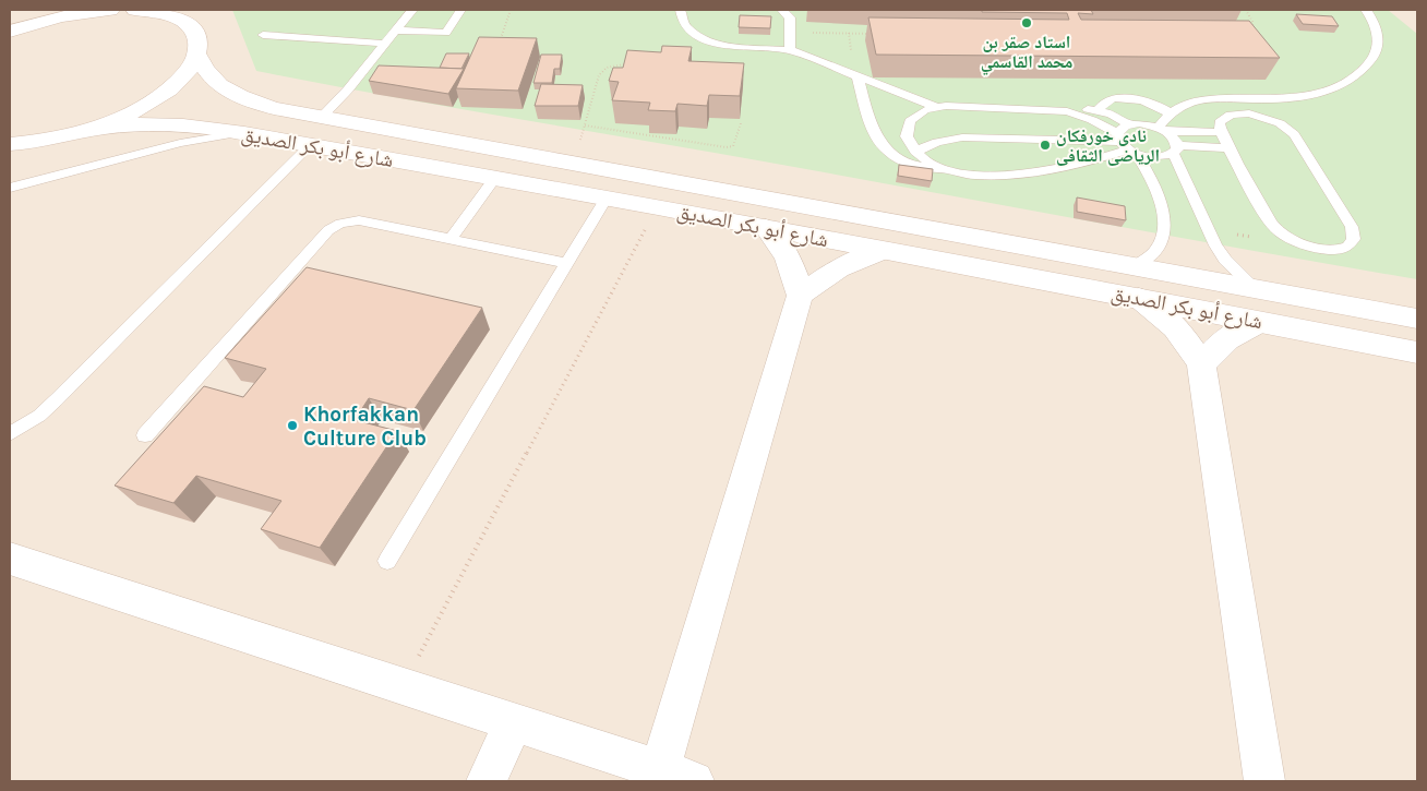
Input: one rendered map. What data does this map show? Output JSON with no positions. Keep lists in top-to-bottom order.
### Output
{
  "streets": {
    "main road": ["شارع أبو بكر الصديق"]
  },
  "places": ["استاد صقر بن محمد القاسمي", "نادى خورفكان الرياضى الثقافى", "Khorfakkan Culture Club"]
}
